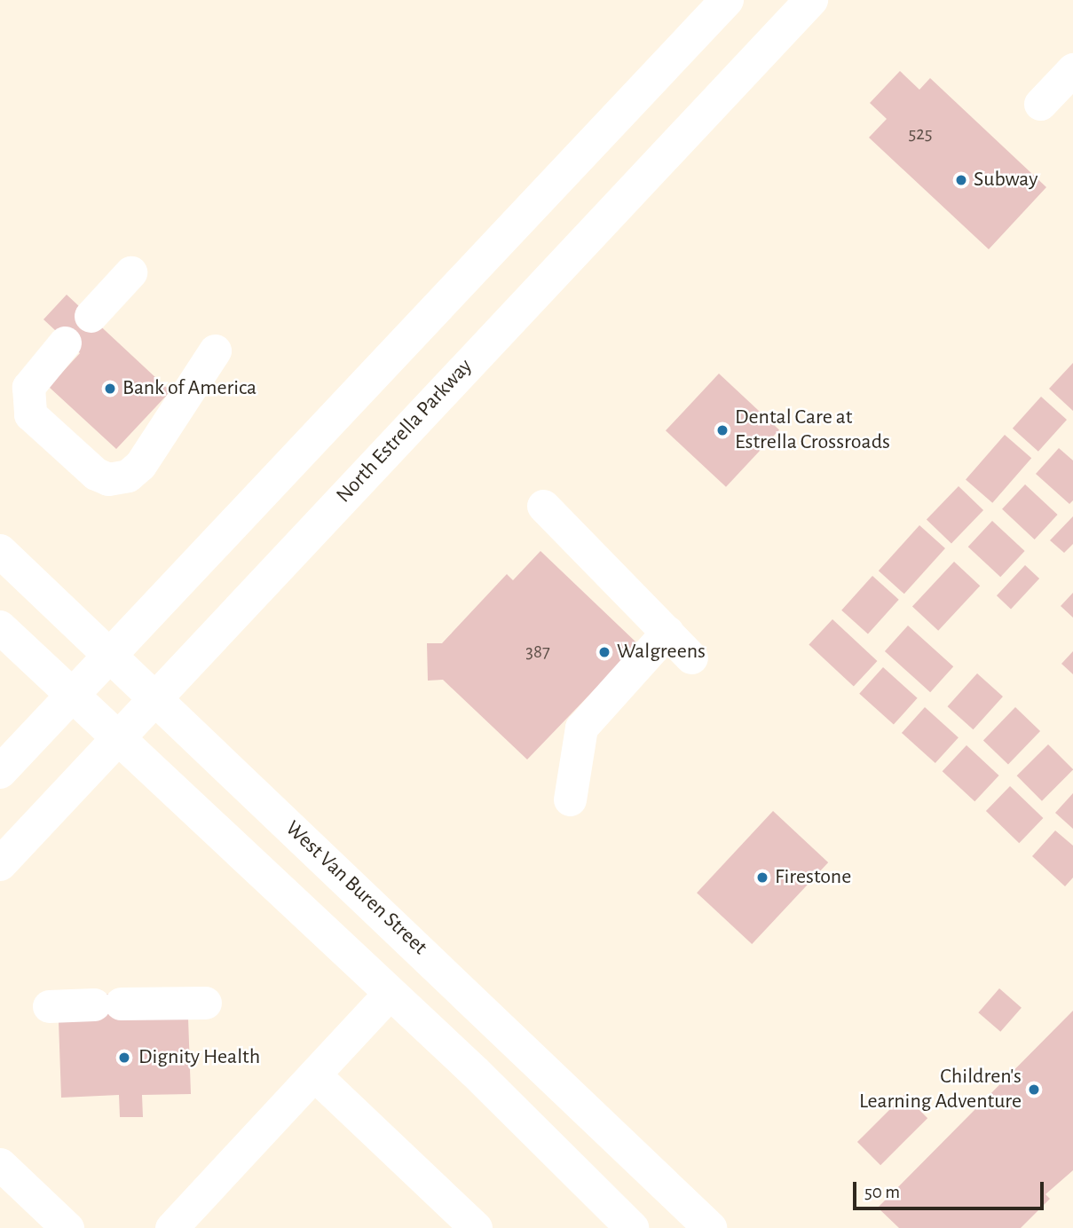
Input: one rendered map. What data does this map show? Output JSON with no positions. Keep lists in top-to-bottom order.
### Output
{
  "streets": {
    "main road": ["North Estrella Parkway", "West Van Buren Street"]
  },
  "crossings": [
    ["North Estrella Parkway", "West Van Buren Street"]
  ],
  "places": [
    "Subway",
    "Bank of America",
    "Dental Care at Estrella Crossroads",
    "Walgreens",
    "Firestone",
    "Dignity Health",
    "Children's Learning Adventure"
  ],
  "house_numbers": ["525", "387"],
  "scale_bar": "50 m"
}
